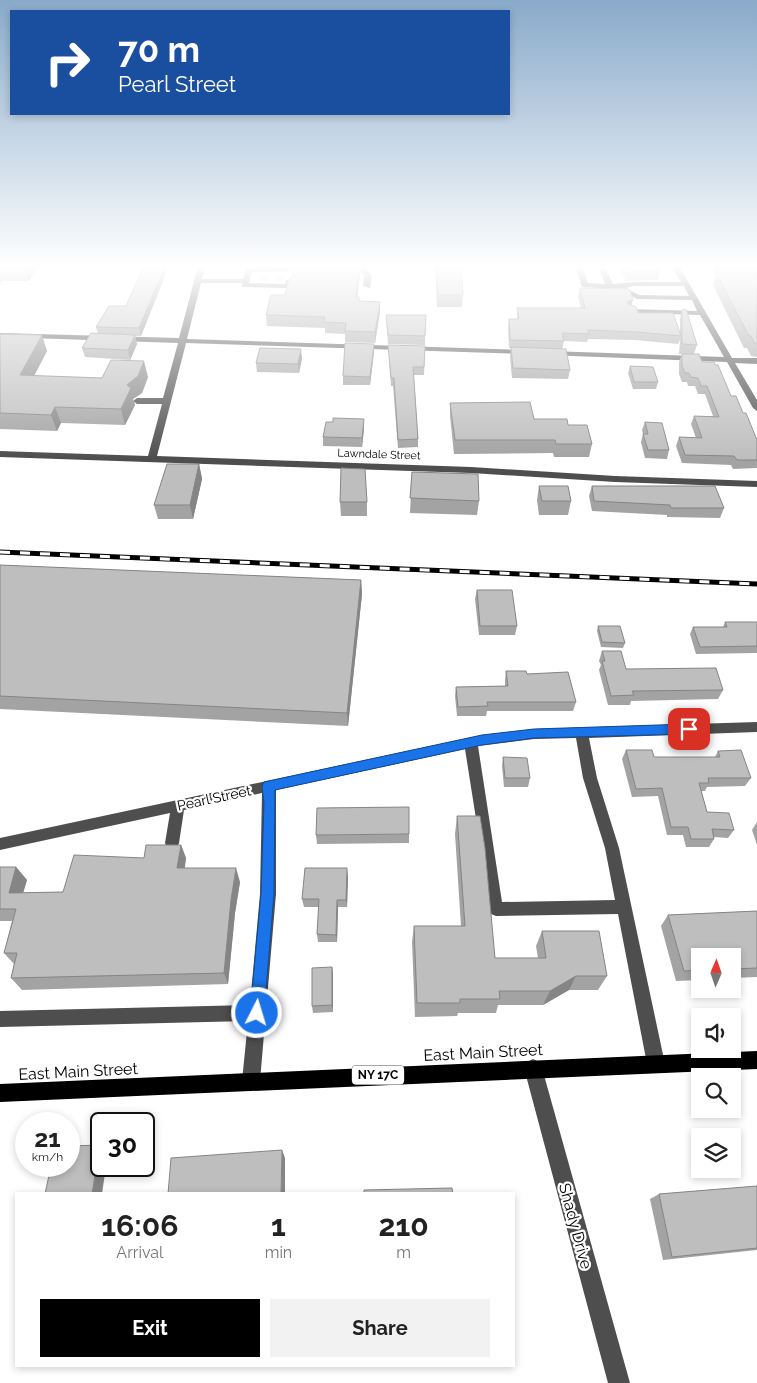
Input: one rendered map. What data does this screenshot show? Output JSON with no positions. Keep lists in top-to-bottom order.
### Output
{
  "streets": {
    "main road": ["East Main Street", "NY 17C"],
    "street": ["Lawndale Street", "Pearl Street", "Shady Drive"]
  },
  "crossings": [
    ["East Main Street", "Shady Drive"]
  ],
  "north": "top",
  "page": {
    "turn": ["70 m", "Pearl Street"],
    "speed": "21 km/h",
    "limit": "30",
    "eta": [
      "16:06",
      "Arrival",
      "1",
      "min",
      "210",
      "m"
    ],
    "buttons": ["Exit", "Share"]
  }
}
